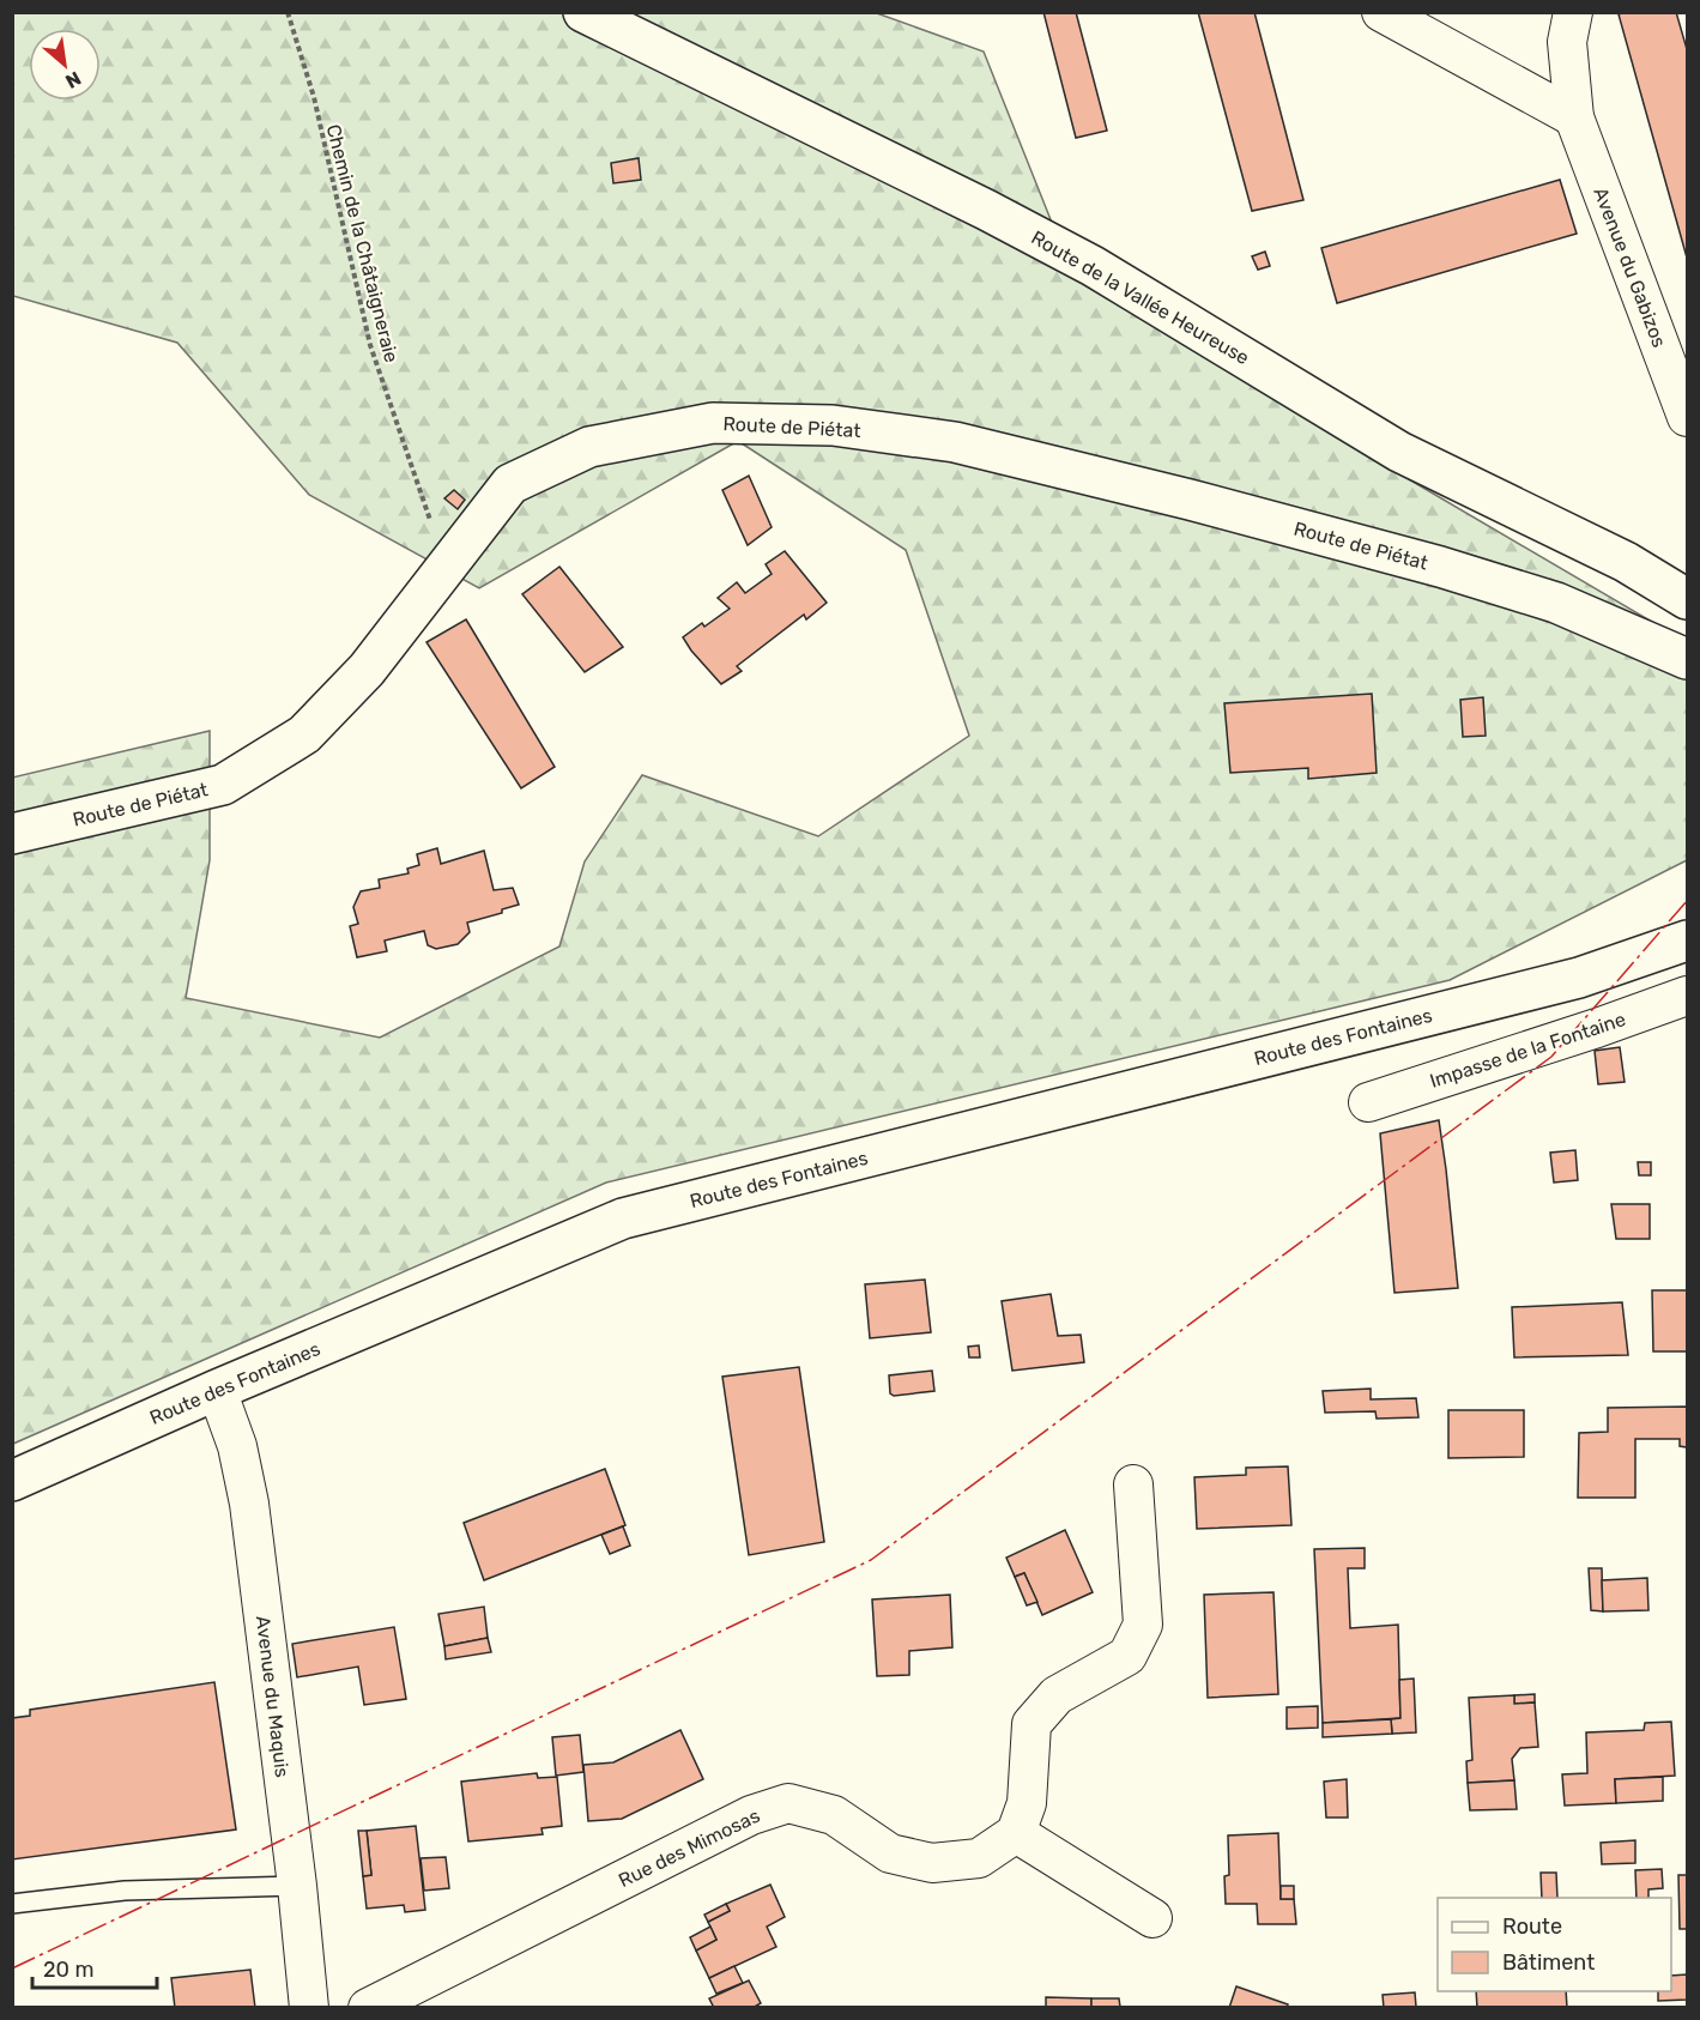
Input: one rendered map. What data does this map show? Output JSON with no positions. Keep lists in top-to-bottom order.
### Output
{
  "streets": {
    "street": [
      "Avenue du Gabizos",
      "Route de la Vallée Heureuse",
      "Route de Piétat",
      "Route des Fontaines",
      "Impasse de la Fontaine",
      "Avenue du Maquis",
      "Rue des Mimosas"
    ],
    "path": ["Chemin de la Châtaigneraie"]
  },
  "crossings": [
    ["Chemin de la Châtaigneraie", "Route de Piétat"],
    ["Route des Fontaines", "Avenue du Maquis"]
  ],
  "legend": ["Route", "Bâtiment"],
  "scale_bar": "20 m",
  "north": "bottom right"
}
